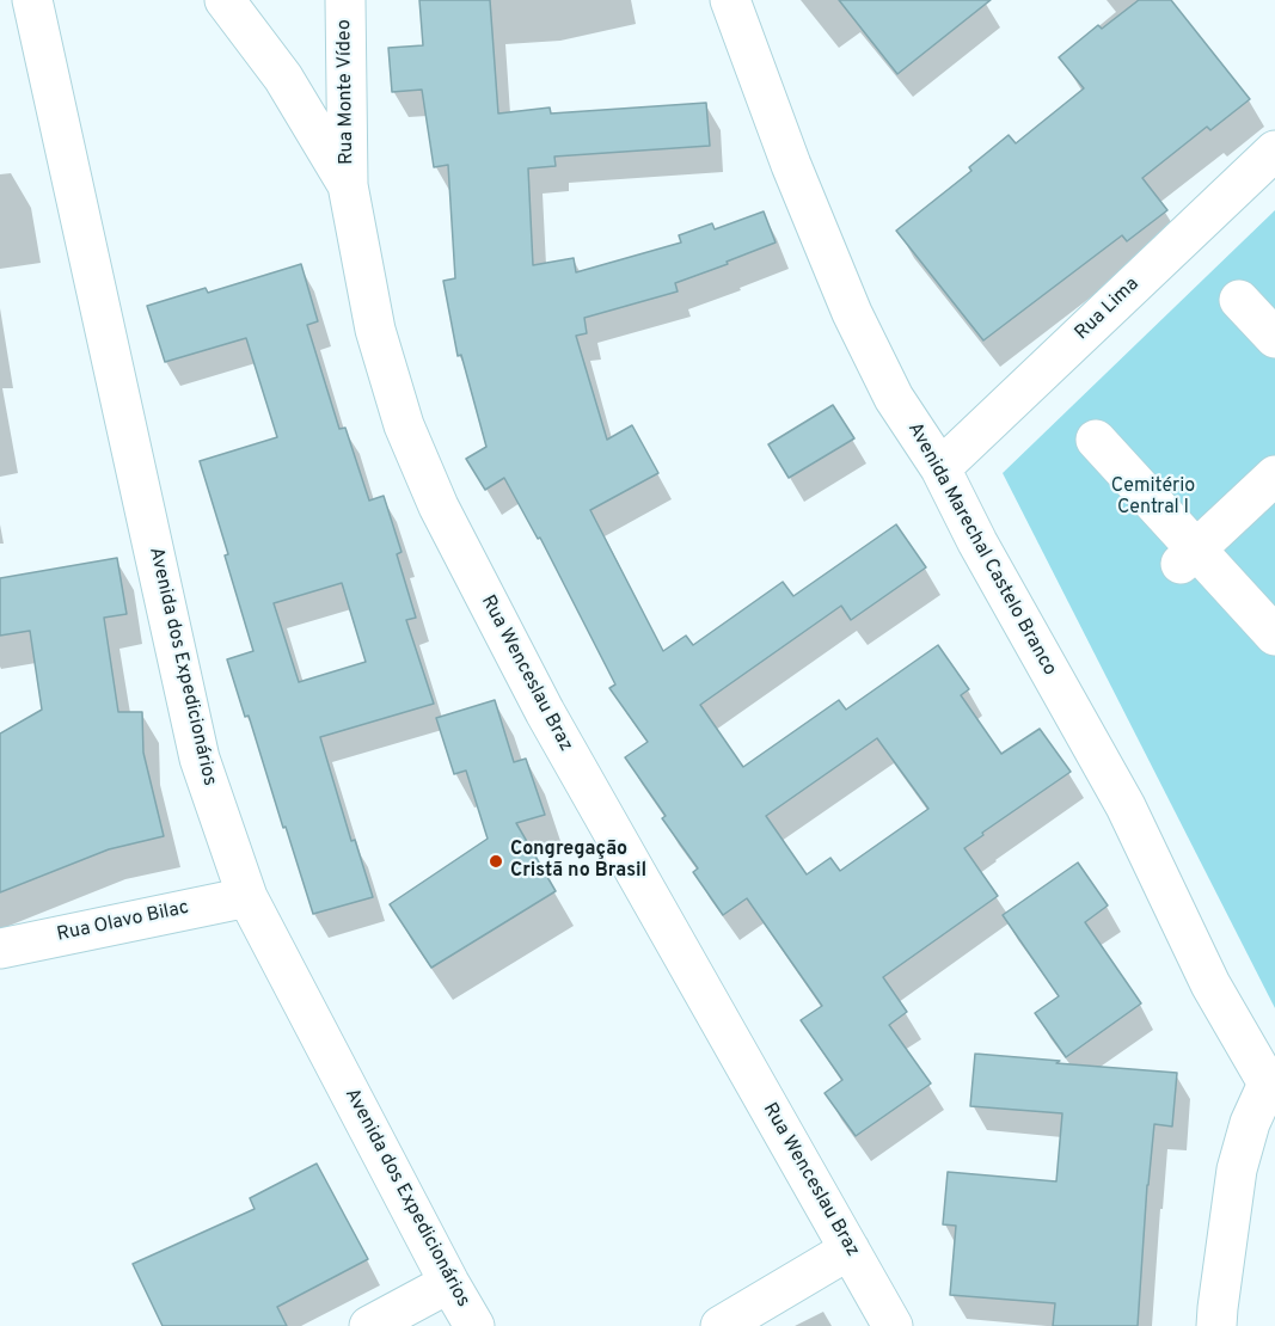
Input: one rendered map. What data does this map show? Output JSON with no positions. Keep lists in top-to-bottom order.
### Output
{
  "streets": {
    "street": [
      "Rua Monte Vídeo",
      "Rua Lima",
      "Avenida Marechal Castelo Branco",
      "Avenida dos Expedicionários",
      "Rua Wenceslau Braz",
      "Rua Olavo Bilac"
    ]
  },
  "crossings": [
    ["Rua Monte Vídeo", "Rua Wenceslau Braz"],
    ["Rua Lima", "Avenida Marechal Castelo Branco"],
    ["Avenida dos Expedicionários", "Rua Olavo Bilac"]
  ],
  "parks": ["Cemitério Central I"],
  "places": ["Congregação Cristã no Brasil"]
}
